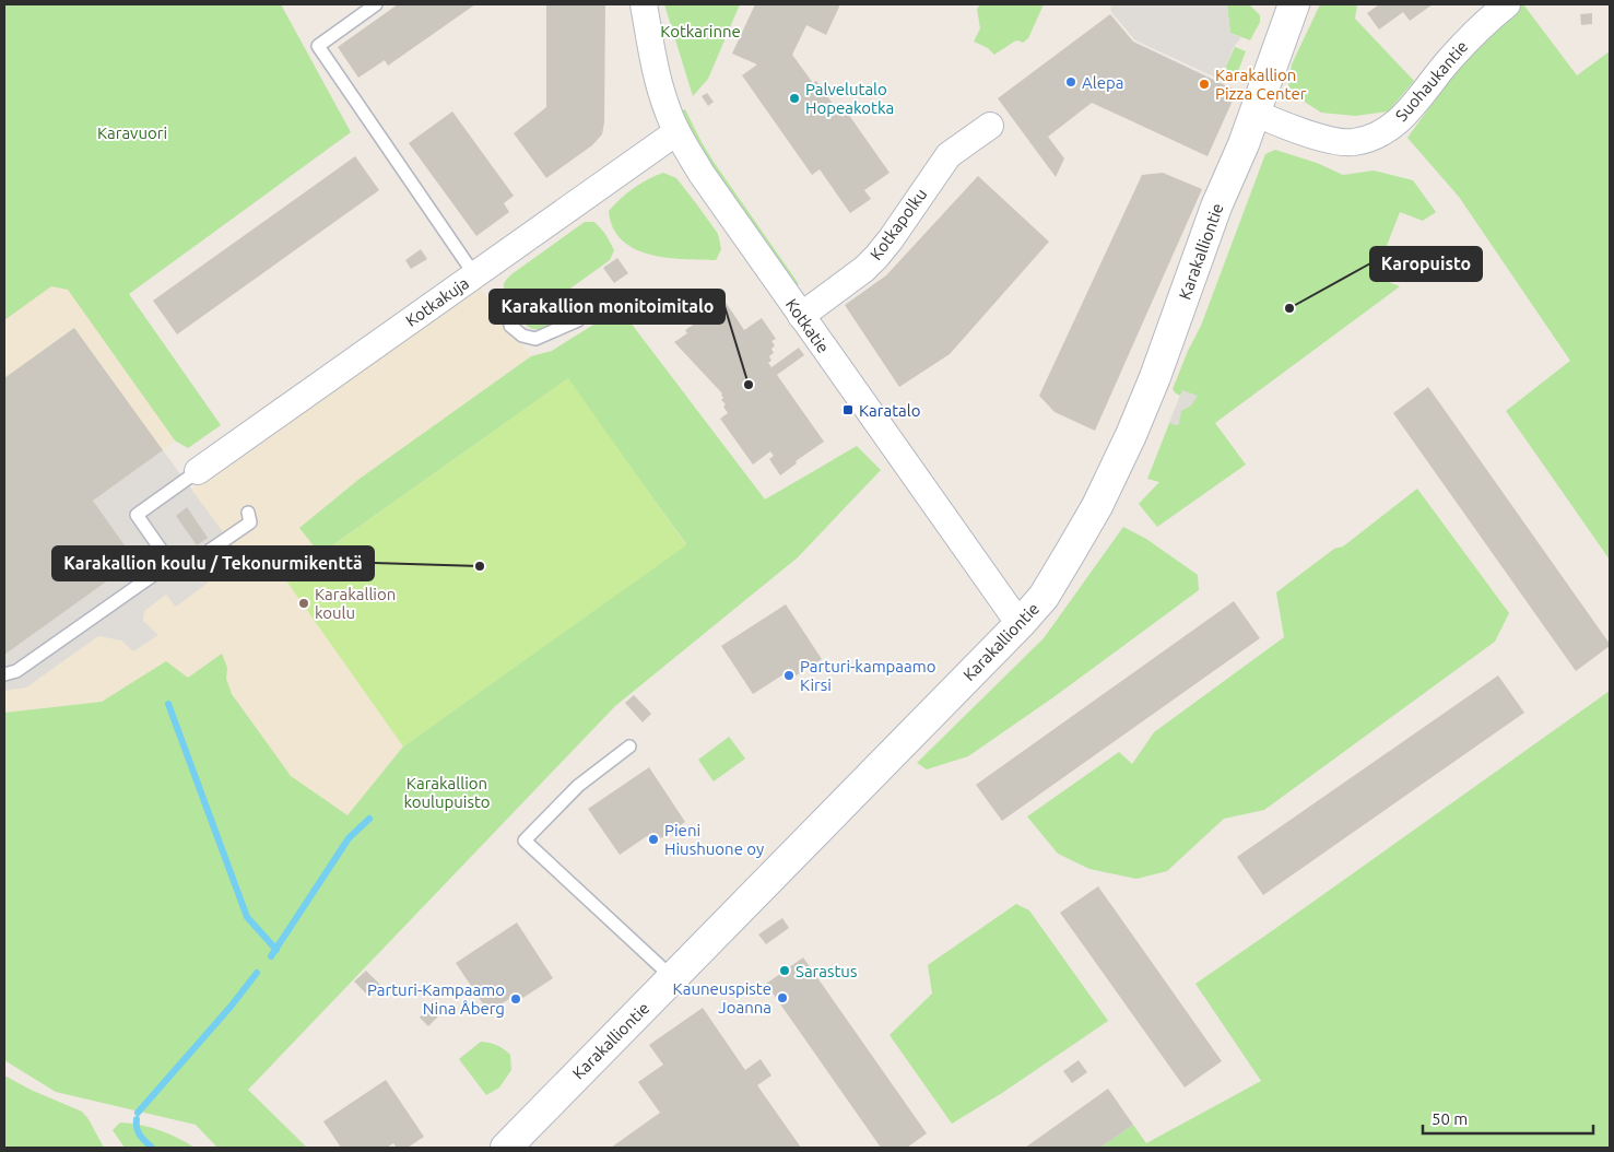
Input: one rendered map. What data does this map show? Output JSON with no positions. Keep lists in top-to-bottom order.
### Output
{
  "streets": {
    "street": [
      "Suohaukantie",
      "Kotkapolku",
      "Karakalliontie",
      "Kotkakuja",
      "Kotkatie"
    ]
  },
  "crossings": [
    ["Suohaukantie", "Karakalliontie"],
    ["Kotkapolku", "Kotkatie"],
    ["Karakalliontie", "Kotkatie"],
    ["Kotkakuja", "Kotkatie"]
  ],
  "parks": ["Kotkarinne", "Karavuori", "Karakallion koulupuisto"],
  "places": {
    "other": [
      "Alepa",
      "Karakallion Pizza Center",
      "Palvelutalo Hopeakotka",
      "Karopuisto",
      "Karakallion monitoimitalo",
      "Karakallion koulu / Tekonurmikenttä",
      "Karakallion koulu",
      "Parturi-kampaamo Kirsi",
      "Pieni Hiushuone oy",
      "Sarastus",
      "Kauneuspiste Joanna",
      "Parturi-Kampaamo Nina Åberg"
    ],
    "transit": ["Karatalo"]
  },
  "scale_bar": "50 m"
}
